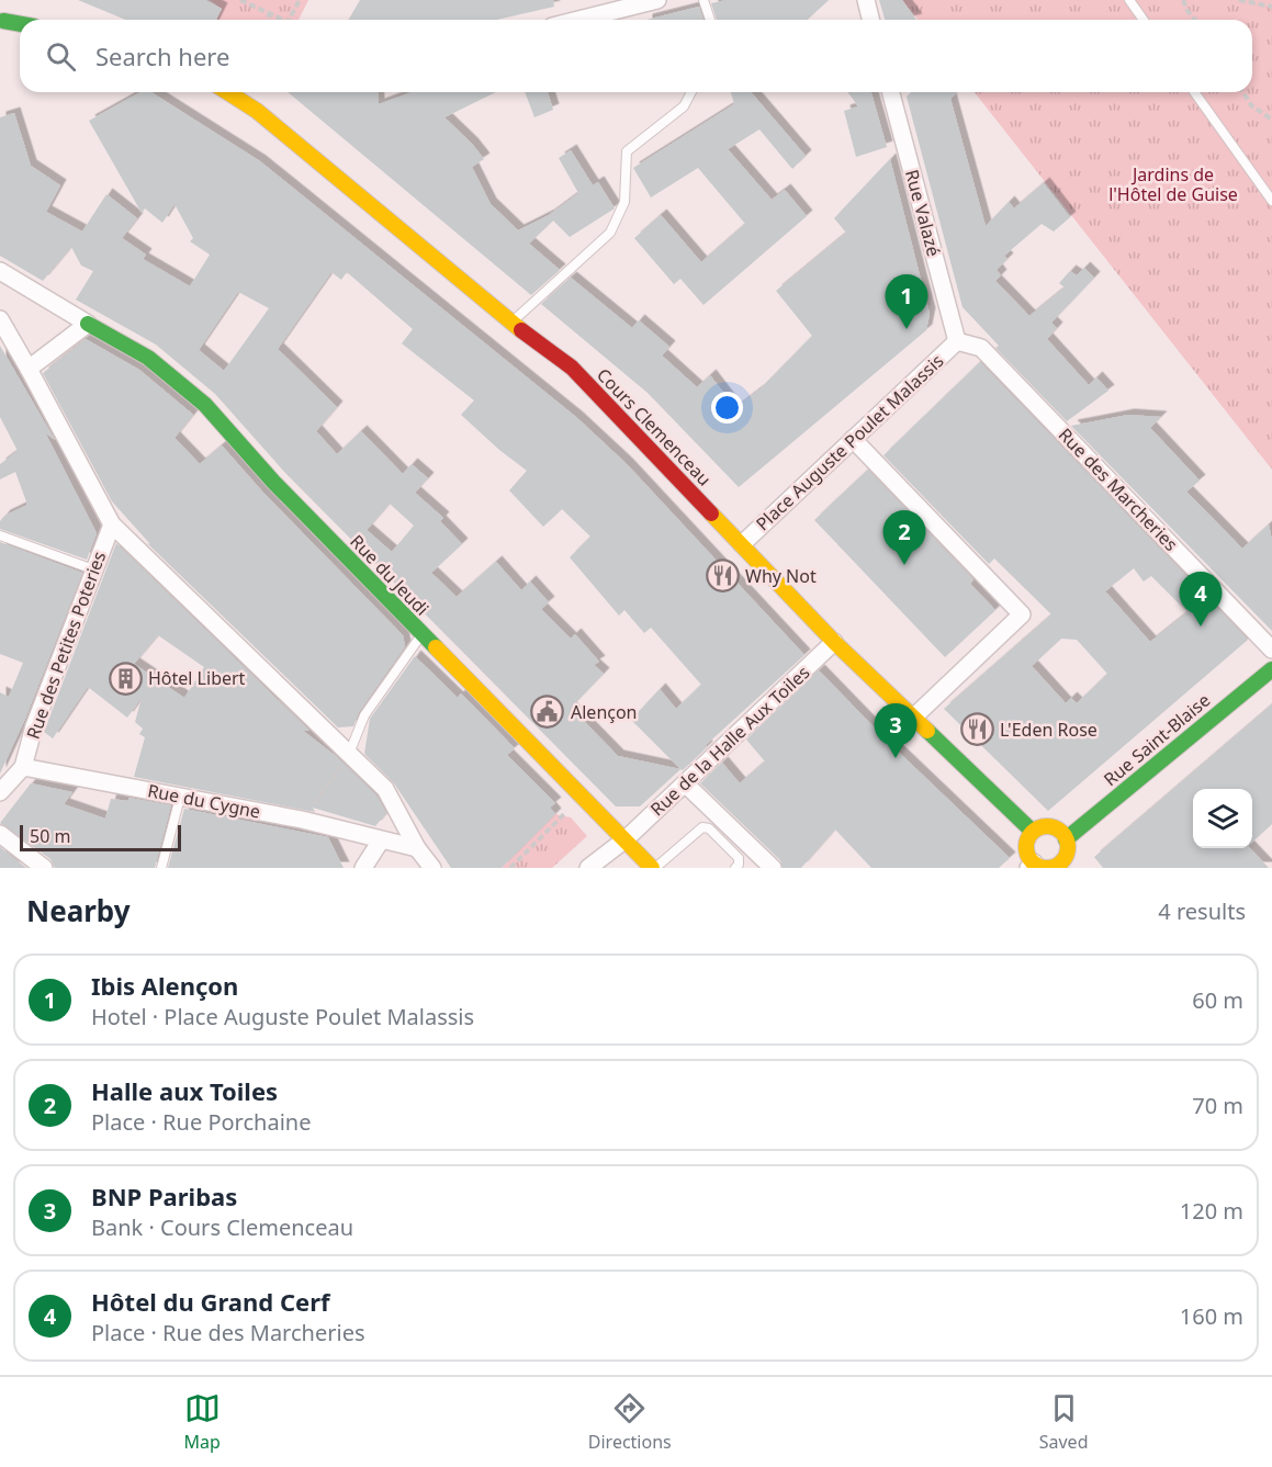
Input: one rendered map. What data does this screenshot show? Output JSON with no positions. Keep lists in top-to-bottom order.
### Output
{
  "streets": {
    "street": [
      "Rue Valazé",
      "Cours Clemenceau",
      "Place Auguste Poulet Malassis",
      "Rue des Marcheries",
      "Rue du Jeudi",
      "Rue des Petites Poteries",
      "Rue Saint-Blaise",
      "Rue de la Halle Aux Toiles",
      "Rue du Cygne"
    ]
  },
  "crossings": [
    ["Rue Valazé", "Place Auguste Poulet Malassis"],
    ["Rue Valazé", "Rue des Marcheries"],
    ["Cours Clemenceau", "Place Auguste Poulet Malassis"],
    ["Cours Clemenceau", "Rue Saint-Blaise"],
    ["Cours Clemenceau", "Rue de la Halle Aux Toiles"],
    ["Place Auguste Poulet Malassis", "Rue des Marcheries"],
    ["Rue du Jeudi", "Rue de la Halle Aux Toiles"],
    ["Rue des Petites Poteries", "Rue du Cygne"]
  ],
  "parks": ["Jardins de l'Hôtel de Guise"],
  "places": {
    "restaurant": ["Why Not", "L'Eden Rose"],
    "building": ["Hôtel Libert"],
    "public building": ["Alençon"]
  },
  "scale_bar": "50 m",
  "page": {
    "search": "Search here",
    "pins": [
      "1",
      "2",
      "4",
      "3"
    ],
    "scale": "50 m",
    "heading": ["Nearby", "4 results"],
    "list": [
      {
        "mark": "1",
        "name": "Ibis Alençon",
        "note": "Hotel · Place Auguste Poulet Malassis",
        "value": "60 m"
      },
      {
        "mark": "2",
        "name": "Halle aux Toiles",
        "note": "Place · Rue Porchaine",
        "value": "70 m"
      },
      {
        "mark": "3",
        "name": "BNP Paribas",
        "note": "Bank · Cours Clemenceau",
        "value": "120 m"
      },
      {
        "mark": "4",
        "name": "Hôtel du Grand Cerf",
        "note": "Place · Rue des Marcheries",
        "value": "160 m"
      }
    ],
    "nav": ["Map", "Directions", "Saved"]
  }
}
